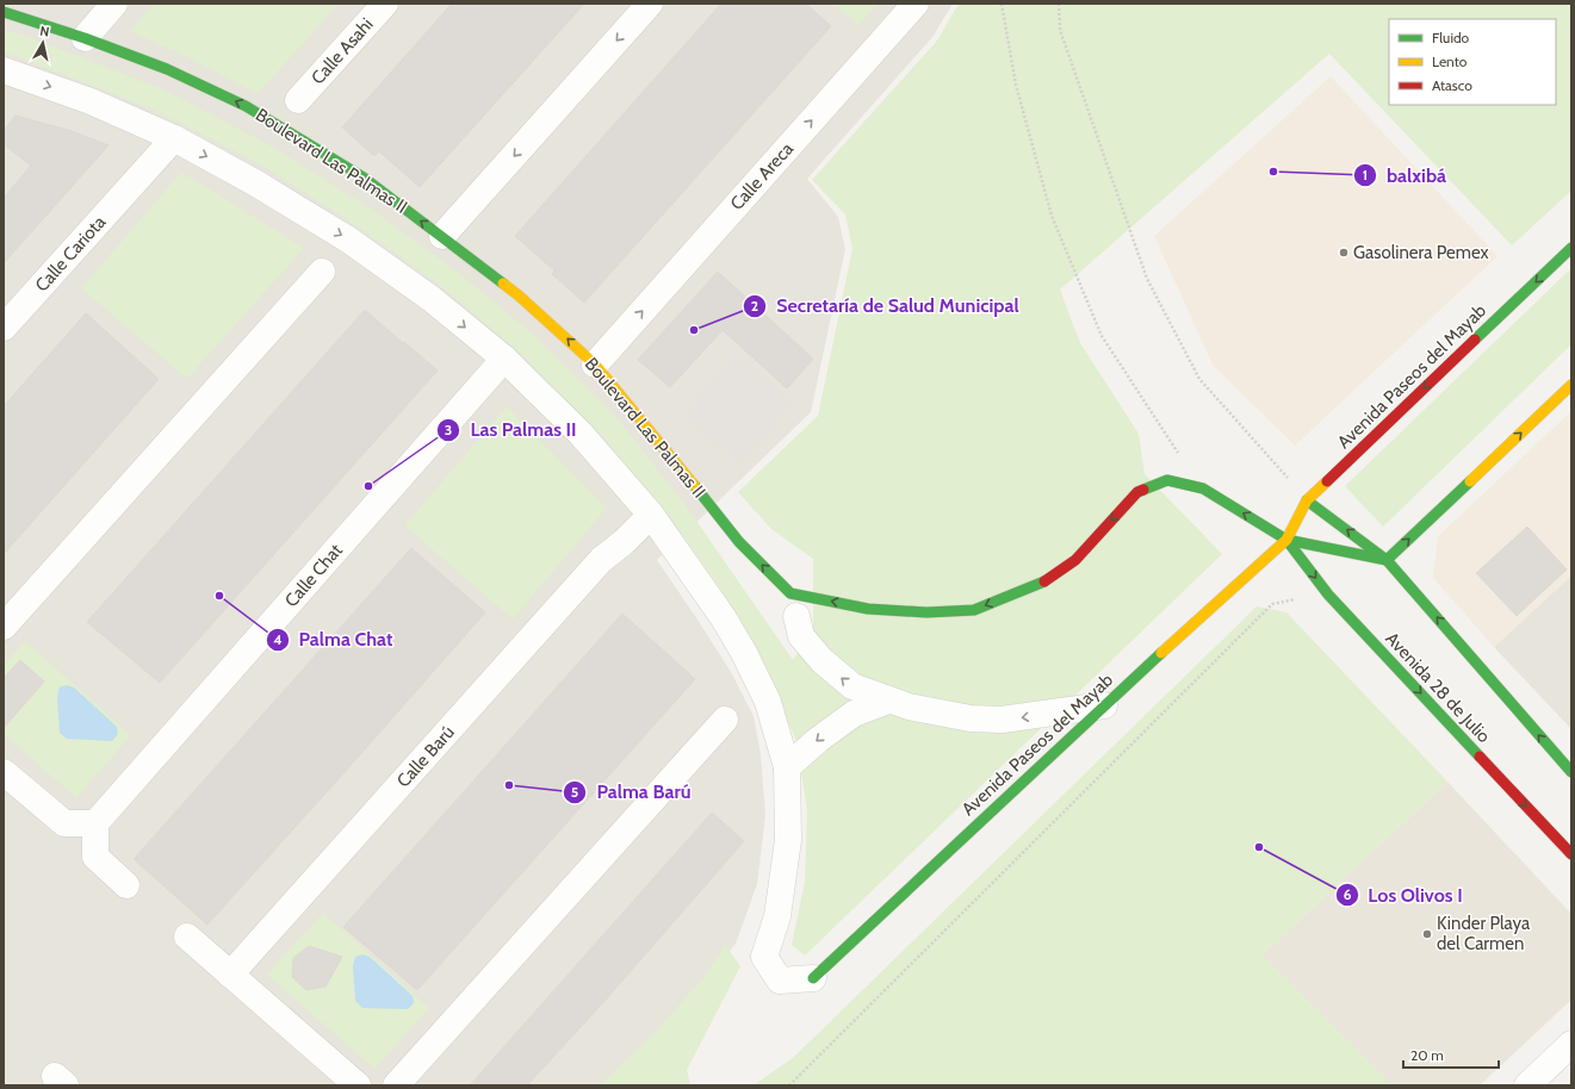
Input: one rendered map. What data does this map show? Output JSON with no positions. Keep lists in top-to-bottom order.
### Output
{
  "streets": {
    "street": [
      "Calle Asahi",
      "Boulevard Las Palmas II",
      "Calle Areca",
      "Calle Cariota",
      "Avenida Paseos del Mayab",
      "Calle Chat",
      "Avenida 28 de Julio",
      "Calle Barú"
    ]
  },
  "crossings": [
    ["Boulevard Las Palmas II", "Calle Areca"],
    ["Boulevard Las Palmas II", "Avenida Paseos del Mayab"],
    ["Avenida Paseos del Mayab", "Avenida 28 de Julio"]
  ],
  "places": [
    "balxibá",
    "Gasolinera Pemex",
    "Secretaría de Salud Municipal",
    "Las Palmas II",
    "Palma Chat",
    "Palma Barú",
    "Los Olivos I",
    "Kinder Playa del Carmen"
  ],
  "legend": ["Fluido", "Lento", "Atasco"],
  "scale_bar": "20 m",
  "north": "top"
}
